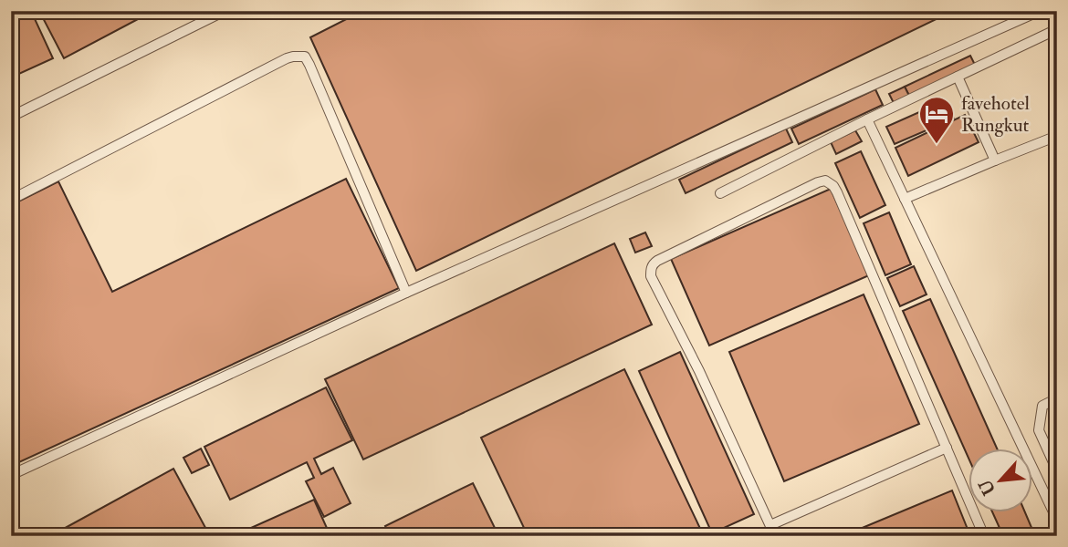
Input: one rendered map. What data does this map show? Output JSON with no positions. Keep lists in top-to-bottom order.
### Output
{
  "places": {
    "hotel": ["favehotel Rungkut"]
  },
  "north": "bottom left"
}
